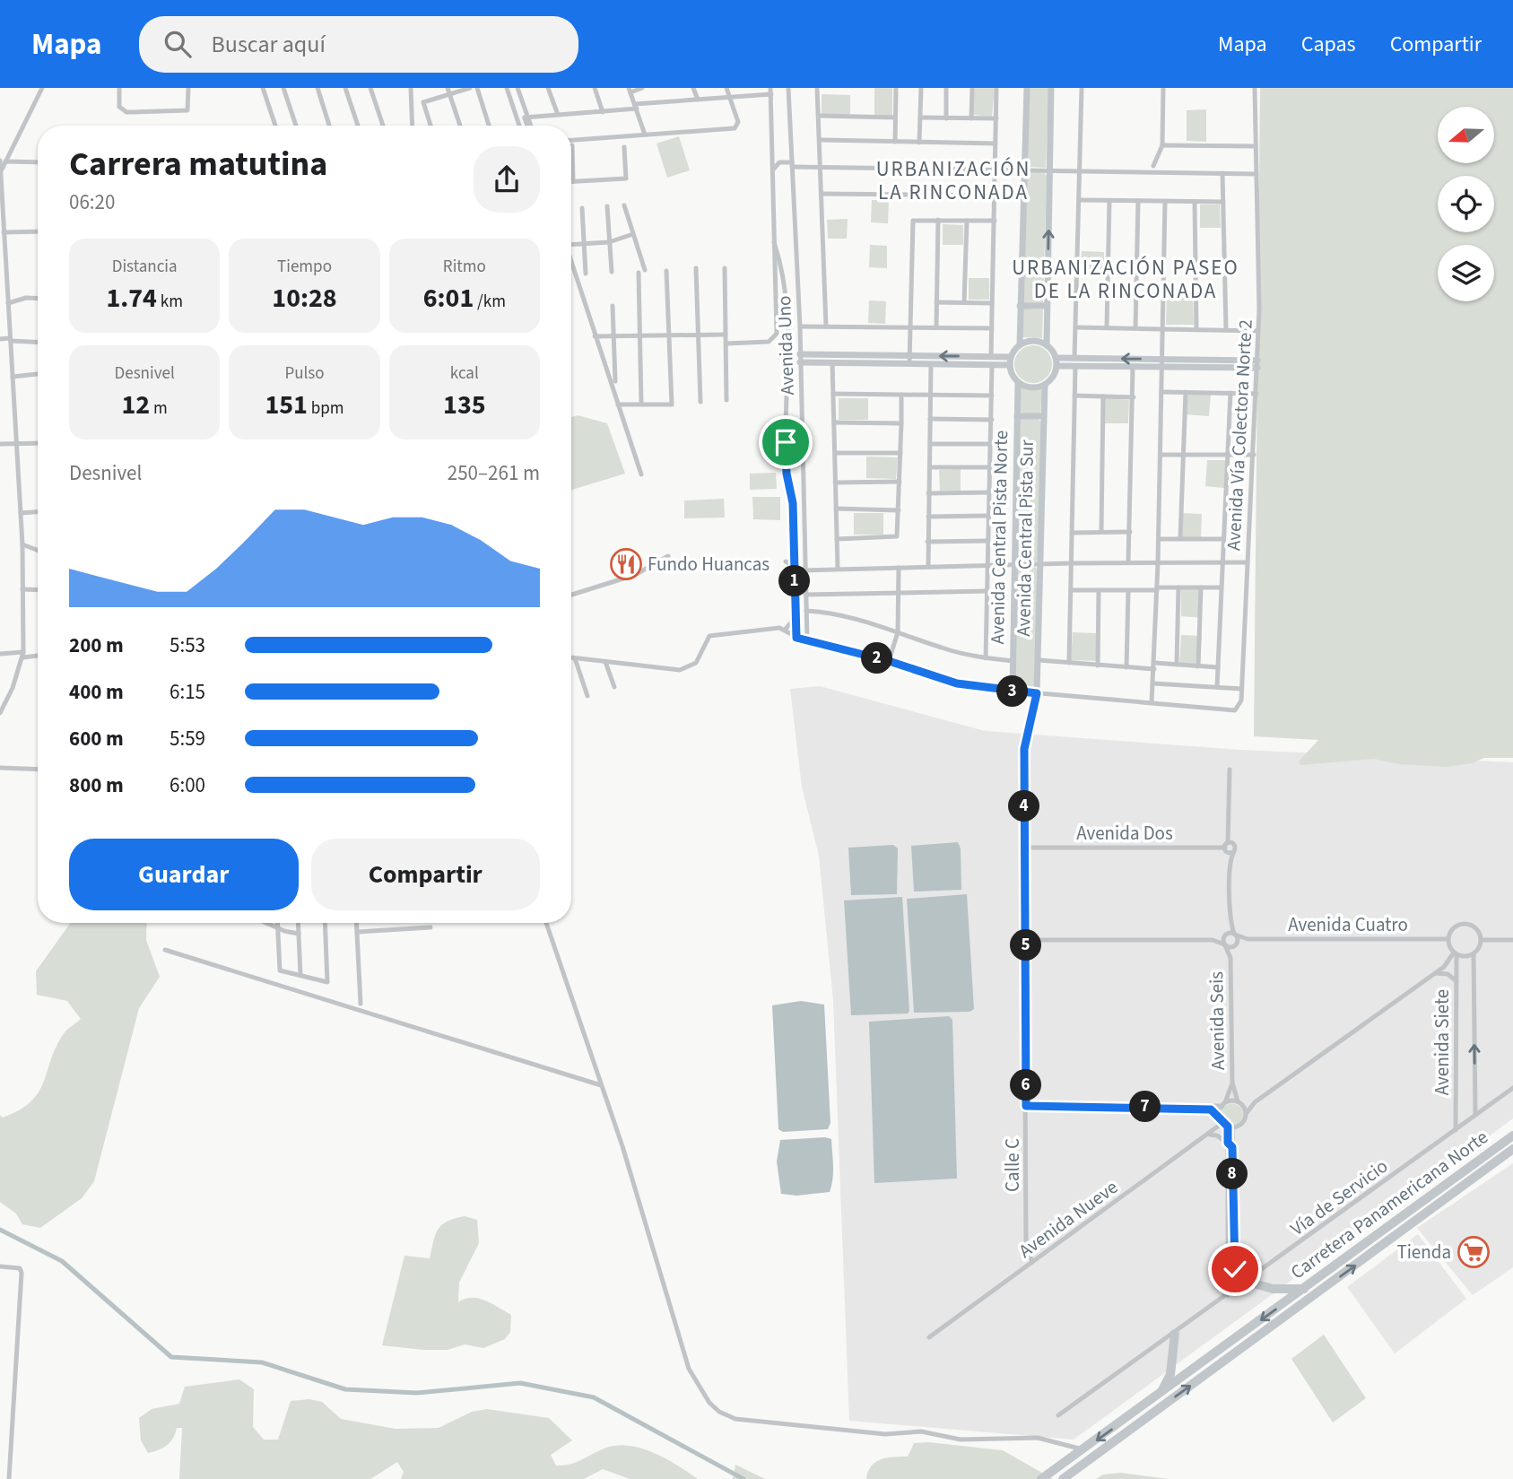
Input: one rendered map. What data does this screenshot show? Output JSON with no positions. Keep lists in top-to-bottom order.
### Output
{
  "streets": {
    "highway": ["Carretera Panamericana Norte"],
    "street": [
      "Avenida Uno",
      "Avenida Vía Colectora Norte 2",
      "Avenida Central Pista Norte",
      "Avenida Central Pista Sur",
      "Avenida Dos",
      "Avenida Cuatro",
      "Avenida Seis",
      "Avenida Siete",
      "Calle C",
      "Vía de Servicio",
      "Avenida Nueve"
    ]
  },
  "crossings": [
    ["Avenida Central Pista Norte", "Avenida Central Pista Sur"],
    ["Avenida Central Pista Sur", "Calle C"],
    ["Avenida Dos", "Calle C"],
    ["Avenida Cuatro", "Avenida Siete"],
    ["Avenida Seis", "Avenida Nueve"],
    ["Avenida Siete", "Vía de Servicio"],
    ["Calle C", "Avenida Nueve"]
  ],
  "districts": ["URBANIZACIÓN LA RINCONADA", "URBANIZACIÓN PASEO DE LA RINCONADA"],
  "places": {
    "restaurant": ["Fundo Huancas"],
    "supermarket": ["Tienda"]
  },
  "north": "left",
  "page": {
    "header": "Mapa",
    "search": "Buscar aquí",
    "nav": ["Mapa", "Capas", "Compartir"],
    "heading": ["Carrera matutina", "06:20"],
    "stats": [
      ["Distancia", "1.74 km"],
      ["Tiempo", "10:28"],
      ["Ritmo", "6:01 /km"],
      ["Desnivel", "12 m"],
      ["Pulso", "151 bpm"],
      ["kcal", "135"]
    ],
    "chart": ["Desnivel", "250–261 m"],
    "pins": [
      "1",
      "2",
      "3",
      "4",
      "5",
      "6",
      "7",
      "8"
    ],
    "list": [
      {
        "name": "200 m",
        "note": "5:53"
      },
      {
        "name": "400 m",
        "note": "6:15"
      },
      {
        "name": "600 m",
        "note": "5:59"
      },
      {
        "name": "800 m",
        "note": "6:00"
      }
    ],
    "buttons": ["Guardar", "Compartir"]
  }
}
